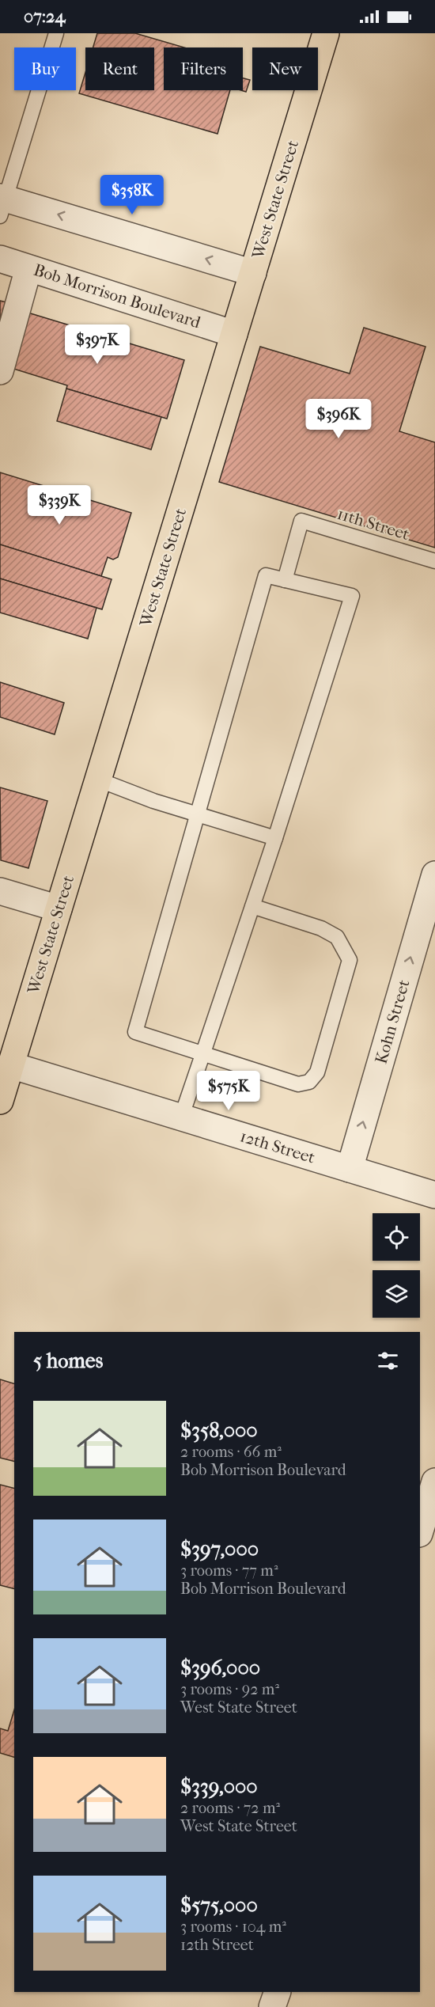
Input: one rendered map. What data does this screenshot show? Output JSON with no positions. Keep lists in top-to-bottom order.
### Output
{
  "streets": {
    "main road": ["West State Street"],
    "street": ["Bob Morrison Boulevard", "Kohn Street", "12th Street"],
    "lane": ["11th Street"]
  },
  "crossings": [
    ["West State Street", "Bob Morrison Boulevard"],
    ["West State Street", "12th Street"],
    ["Kohn Street", "12th Street"]
  ],
  "one_way": ["Kohn Street"],
  "page": {
    "status": "07:24",
    "chip": [
      "Buy",
      "Rent",
      "Filters",
      "New"
    ],
    "price": [
      "$358K",
      "$397K",
      "$396K",
      "$339K",
      "$575K"
    ],
    "heading": "5 homes",
    "list": [
      {
        "name": "$358,000",
        "note": "2 rooms · 66 m² · Bob Morrison Boulevard"
      },
      {
        "name": "$397,000",
        "note": "3 rooms · 77 m² · Bob Morrison Boulevard"
      },
      {
        "name": "$396,000",
        "note": "3 rooms · 92 m² · West State Street"
      },
      {
        "name": "$339,000",
        "note": "2 rooms · 72 m² · West State Street"
      },
      {
        "name": "$575,000",
        "note": "3 rooms · 104 m² · 12th Street"
      }
    ]
  }
}
